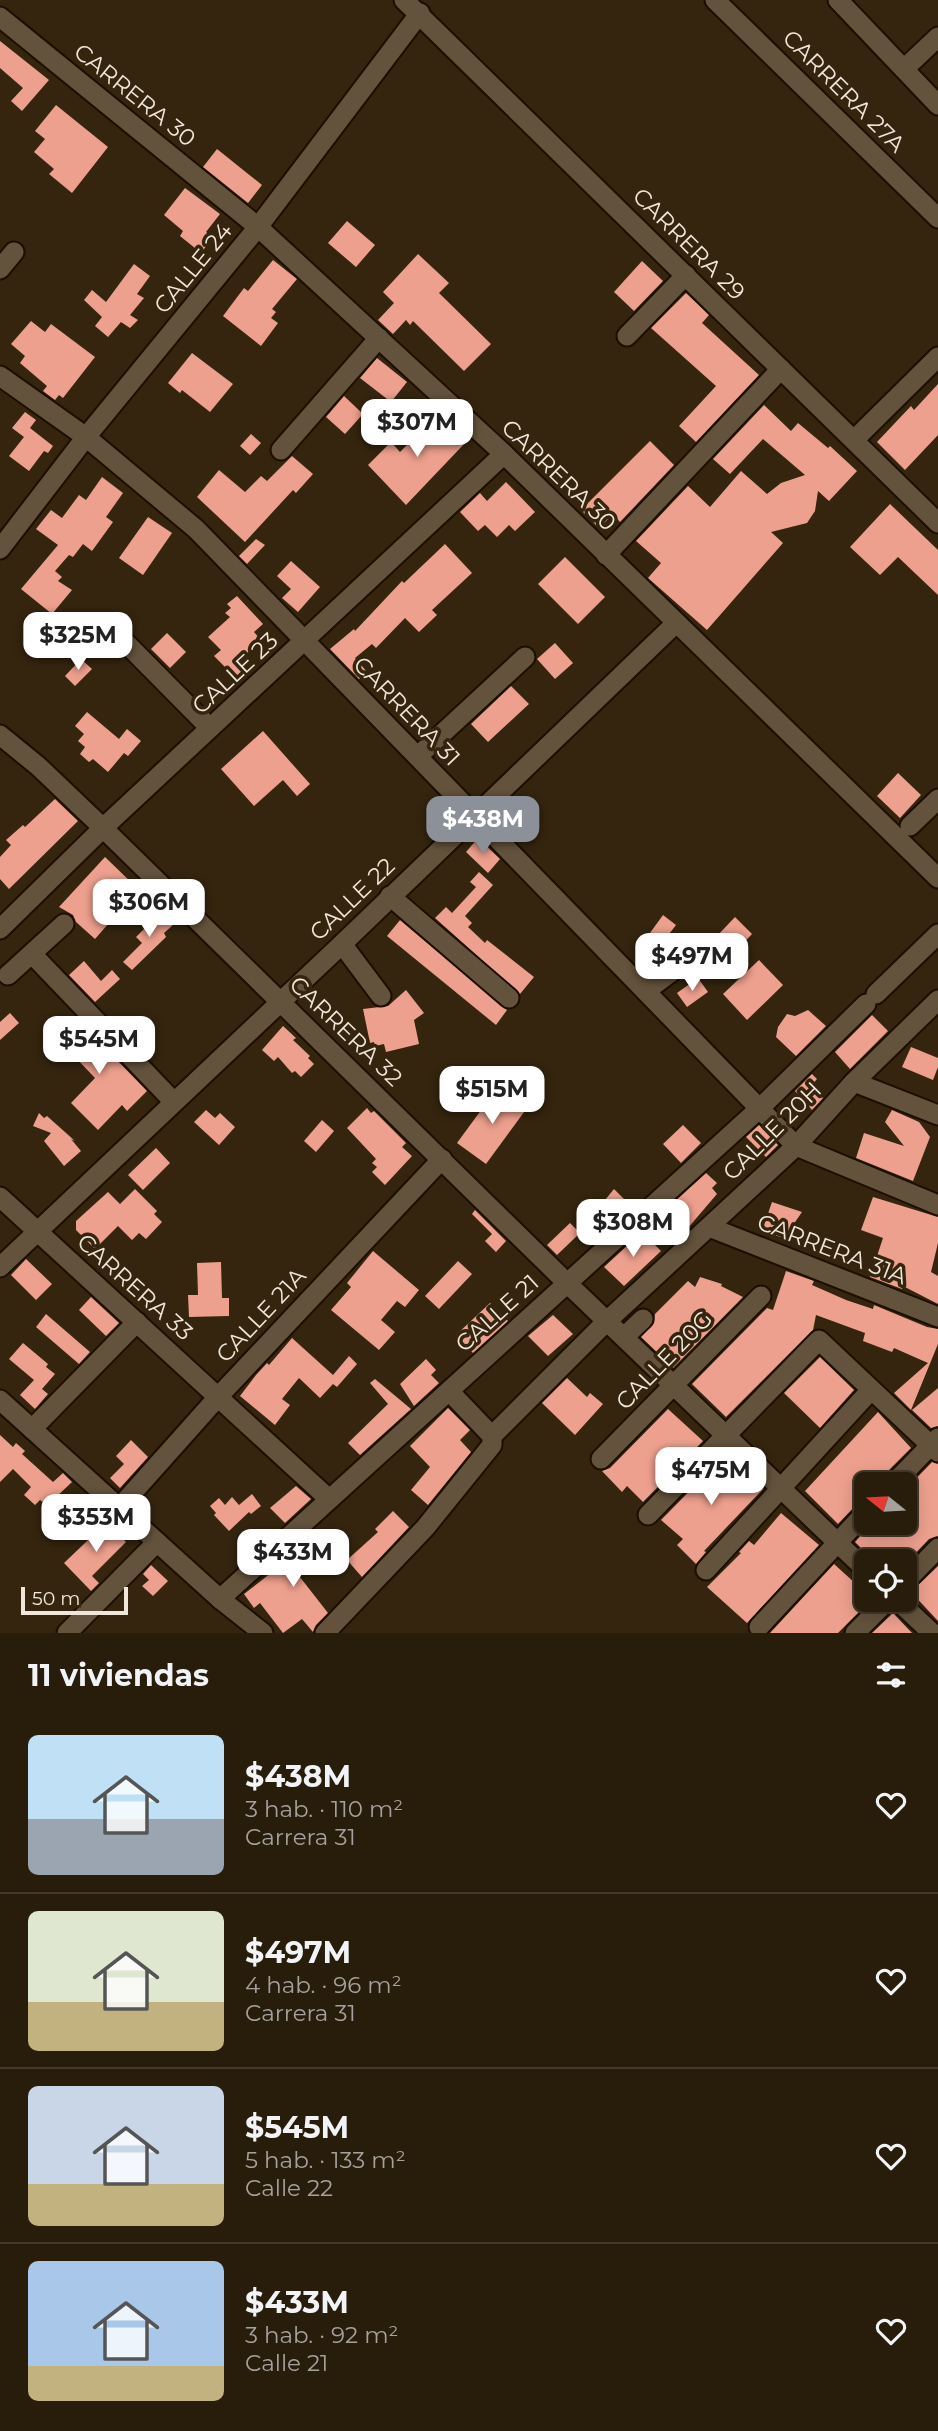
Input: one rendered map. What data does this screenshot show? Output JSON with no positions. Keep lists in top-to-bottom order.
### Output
{
  "streets": {
    "street": [
      "CARRERA 27A",
      "CARRERA 30",
      "CARRERA 29",
      "CALLE 24",
      "CALLE 23",
      "CARRERA 31",
      "CALLE 22",
      "CARRERA 32",
      "CALLE 20H",
      "CARRERA 31A",
      "CARRERA 33",
      "CALLE 21",
      "CALLE 21A",
      "CALLE 20G"
    ]
  },
  "crossings": [
    ["CARRERA 30", "CALLE 24"],
    ["CARRERA 30", "CALLE 23"],
    ["CARRERA 30", "CALLE 22"],
    ["CARRERA 29", "CALLE 24"],
    ["CALLE 24", "CARRERA 31"],
    ["CALLE 23", "CARRERA 31"],
    ["CALLE 23", "CARRERA 32"],
    ["CARRERA 31", "CALLE 22"],
    ["CARRERA 31", "CALLE 20H"],
    ["CARRERA 31", "CALLE 21"],
    ["CALLE 22", "CARRERA 32"],
    ["CALLE 22", "CARRERA 33"],
    ["CARRERA 32", "CALLE 20H"],
    ["CARRERA 32", "CALLE 21"],
    ["CARRERA 32", "CALLE 21A"],
    ["CARRERA 32", "CALLE 20G"],
    ["CALLE 20H", "CARRERA 31A"],
    ["CARRERA 33", "CALLE 21"],
    ["CARRERA 33", "CALLE 21A"]
  ],
  "scale_bar": "50 m",
  "north": "left",
  "page": {
    "price": [
      "$307M",
      "$325M",
      "$438M",
      "$306M",
      "$497M",
      "$545M",
      "$515M",
      "$308M",
      "$475M",
      "$353M",
      "$433M"
    ],
    "scale": "50 m",
    "heading": "11 viviendas",
    "list": [
      {
        "name": "$438M",
        "note": "3 hab. · 110 m² · Carrera 31"
      },
      {
        "name": "$497M",
        "note": "4 hab. · 96 m² · Carrera 31"
      },
      {
        "name": "$545M",
        "note": "5 hab. · 133 m² · Calle 22"
      },
      {
        "name": "$433M",
        "note": "3 hab. · 92 m² · Calle 21"
      }
    ]
  }
}
